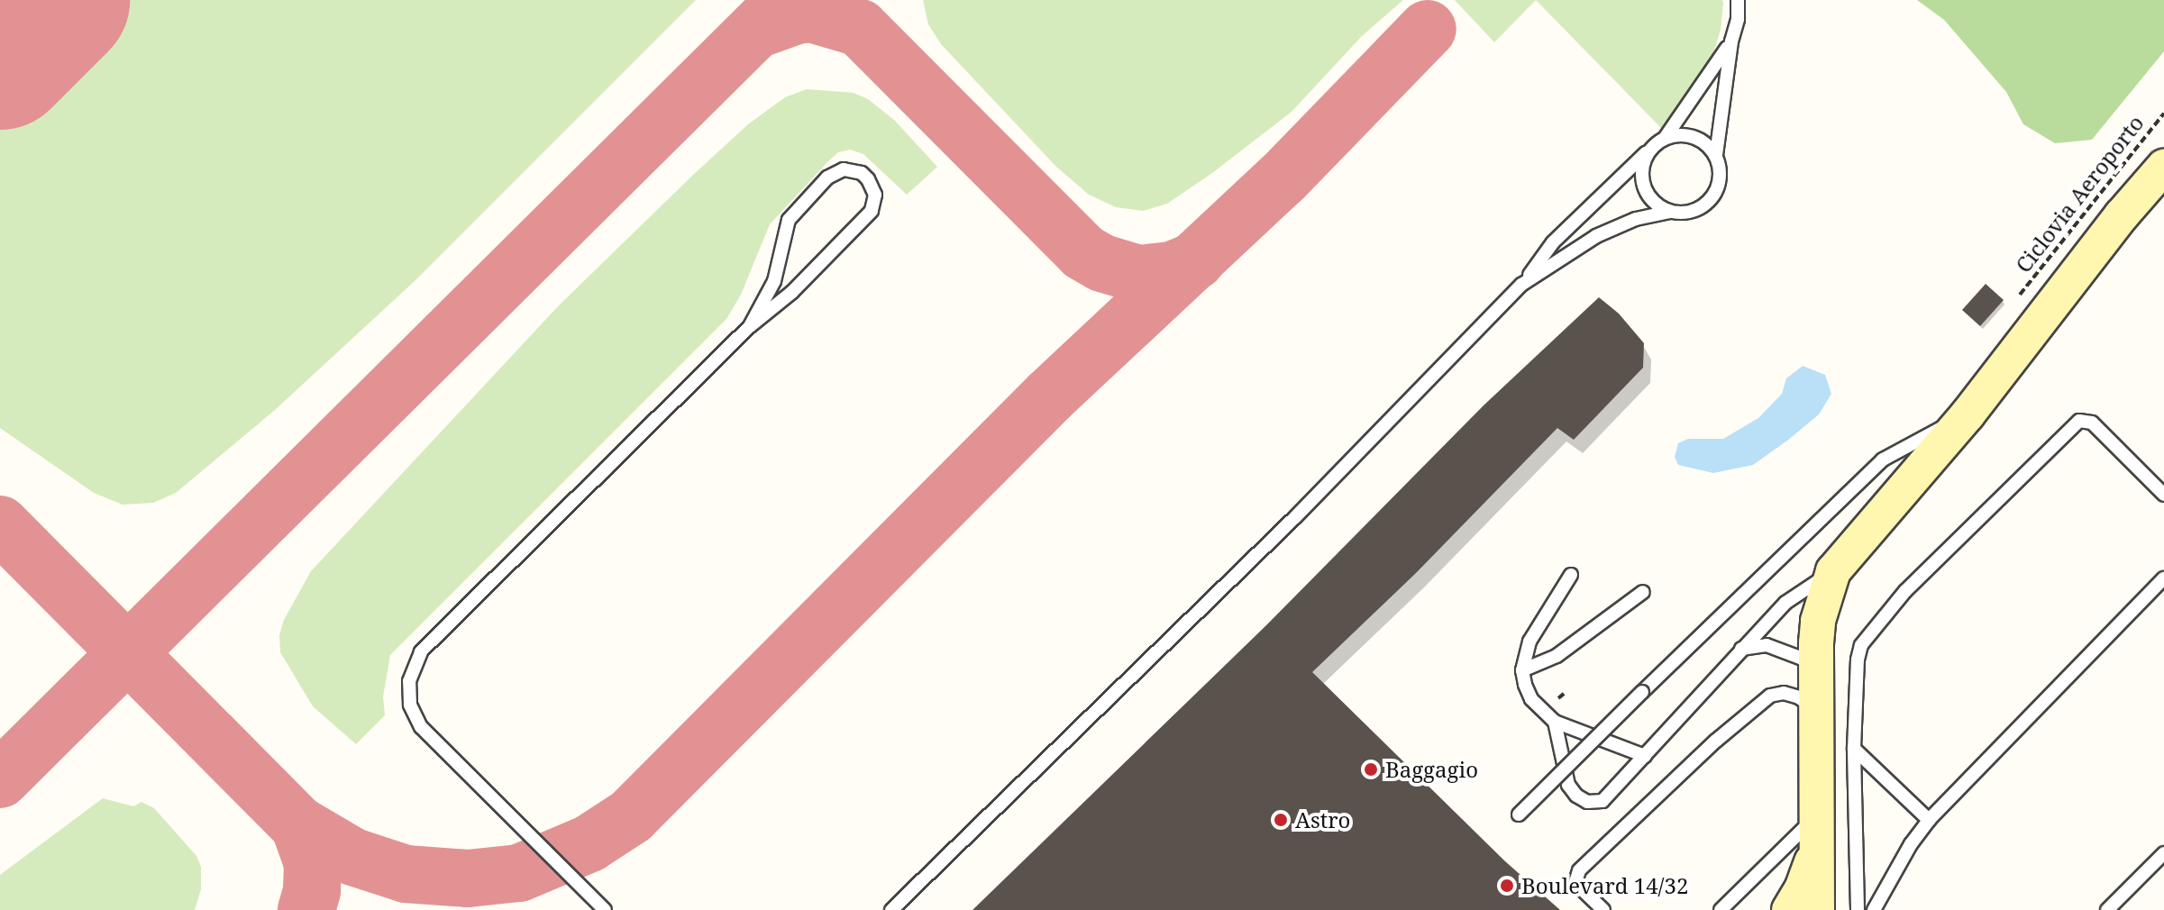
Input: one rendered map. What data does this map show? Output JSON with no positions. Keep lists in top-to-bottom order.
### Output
{
  "streets": {
    "path": ["Ciclovia Aeroporto"]
  },
  "places": ["Baggagio", "Astro", "Boulevard 14/32"]
}
